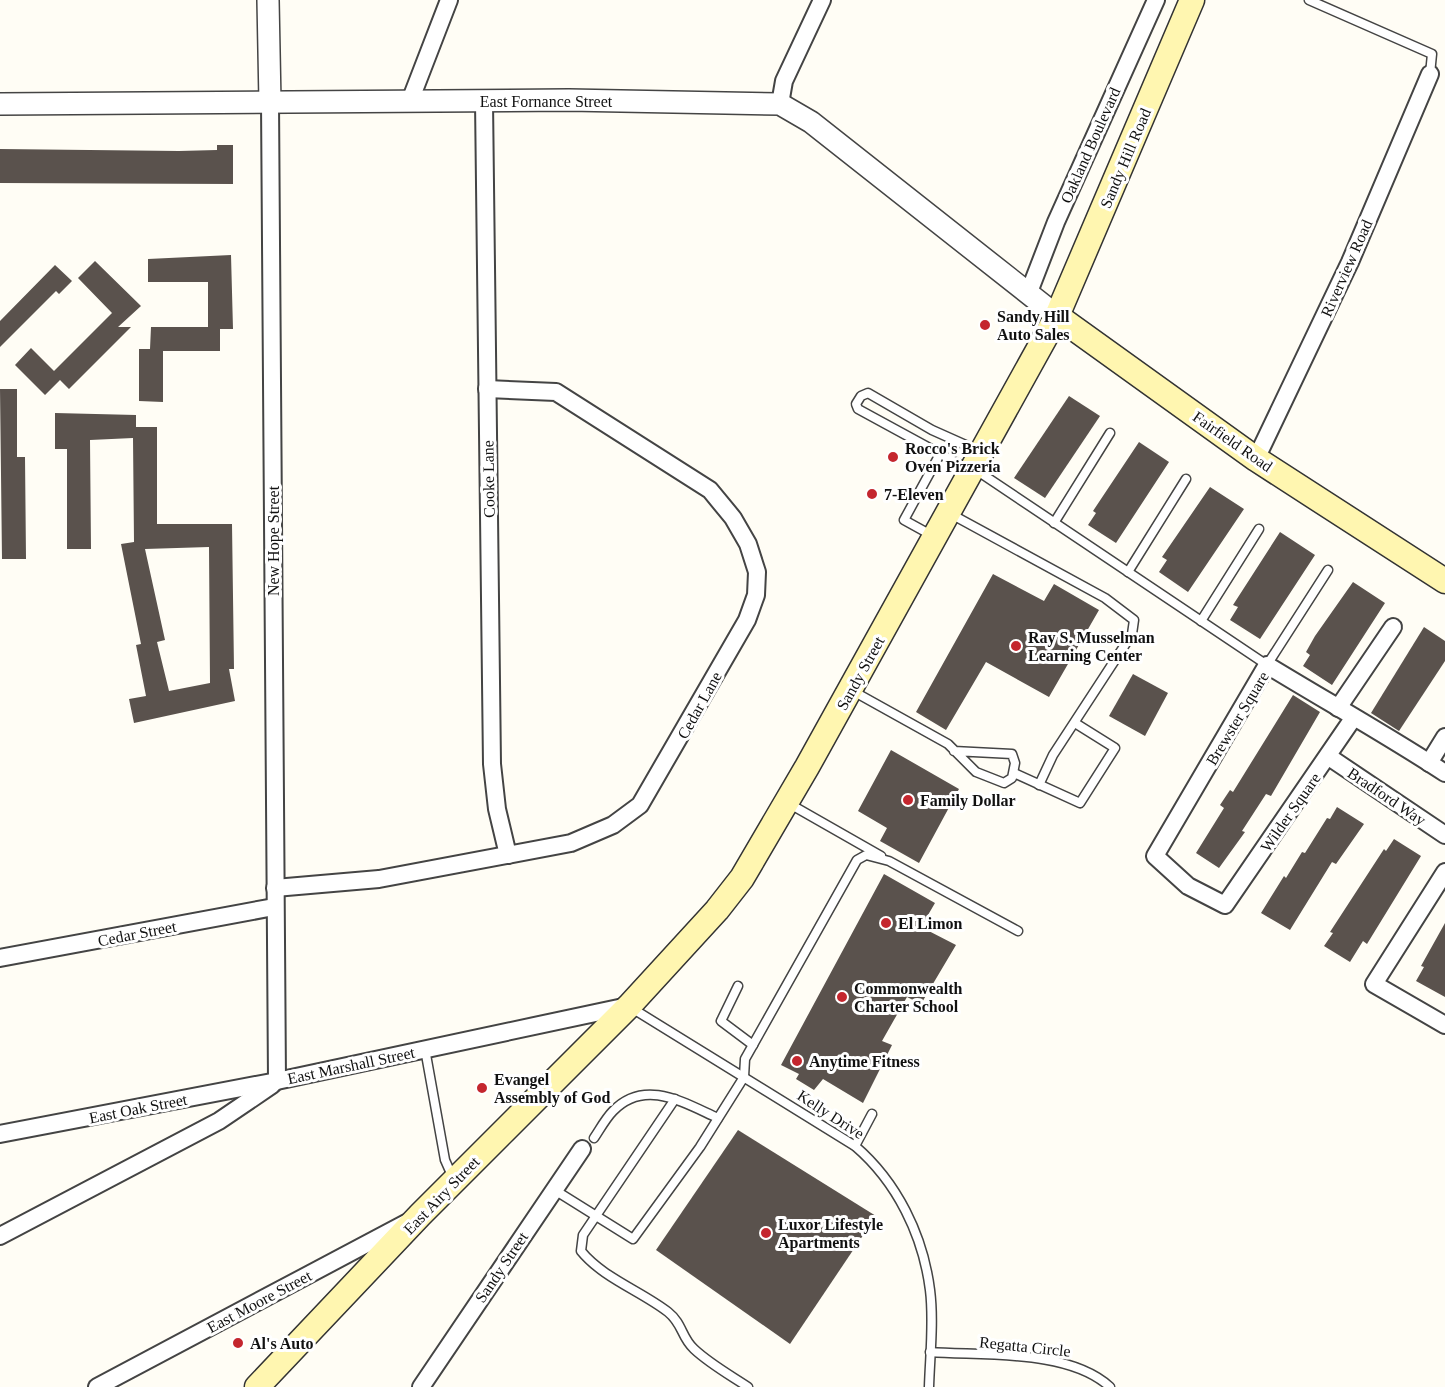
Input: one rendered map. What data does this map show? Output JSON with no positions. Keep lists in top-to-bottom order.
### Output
{
  "streets": {
    "main road": [
      "Sandy Hill Road",
      "Fairfield Road",
      "Sandy Street",
      "East Airy Street"
    ],
    "street": [
      "East Fornance Street",
      "Oakland Boulevard",
      "Riverview Road",
      "Cooke Lane",
      "New Hope Street",
      "Cedar Lane",
      "Brewster Square",
      "Bradford Way",
      "Wilder Square",
      "Cedar Street",
      "East Marshall Street",
      "East Oak Street",
      "East Moore Street"
    ],
    "lane": ["Kelly Drive", "Regatta Circle"]
  },
  "crossings": [
    ["East Fornance Street", "Oakland Boulevard"],
    ["East Fornance Street", "Fairfield Road"],
    ["East Fornance Street", "Cooke Lane"],
    ["East Fornance Street", "New Hope Street"],
    ["Oakland Boulevard", "Fairfield Road"],
    ["Sandy Hill Road", "Fairfield Road"],
    ["Sandy Hill Road", "Sandy Street"],
    ["Riverview Road", "Fairfield Road"],
    ["Fairfield Road", "Sandy Street"],
    ["Cooke Lane", "Cedar Lane"],
    ["New Hope Street", "Cedar Lane"],
    ["New Hope Street", "Cedar Street"],
    ["New Hope Street", "East Marshall Street"],
    ["New Hope Street", "East Oak Street"],
    ["Sandy Street", "East Marshall Street"],
    ["Sandy Street", "Kelly Drive"],
    ["Sandy Street", "East Airy Street"],
    ["Brewster Square", "Wilder Square"],
    ["Bradford Way", "Wilder Square"],
    ["East Marshall Street", "East Oak Street"],
    ["East Marshall Street", "Kelly Drive"],
    ["East Marshall Street", "East Airy Street"],
    ["Kelly Drive", "East Airy Street"],
    ["Kelly Drive", "Regatta Circle"],
    ["East Airy Street", "East Moore Street"]
  ],
  "places": [
    "Sandy Hill Auto Sales",
    "Rocco's Brick Oven Pizzeria",
    "7-Eleven",
    "Ray S. Musselman Learning Center",
    "Family Dollar",
    "El Limon",
    "Commonwealth Charter School",
    "Anytime Fitness",
    "Evangel Assembly of God",
    "Luxor Lifestyle Apartments",
    "Al's Auto"
  ]
}
